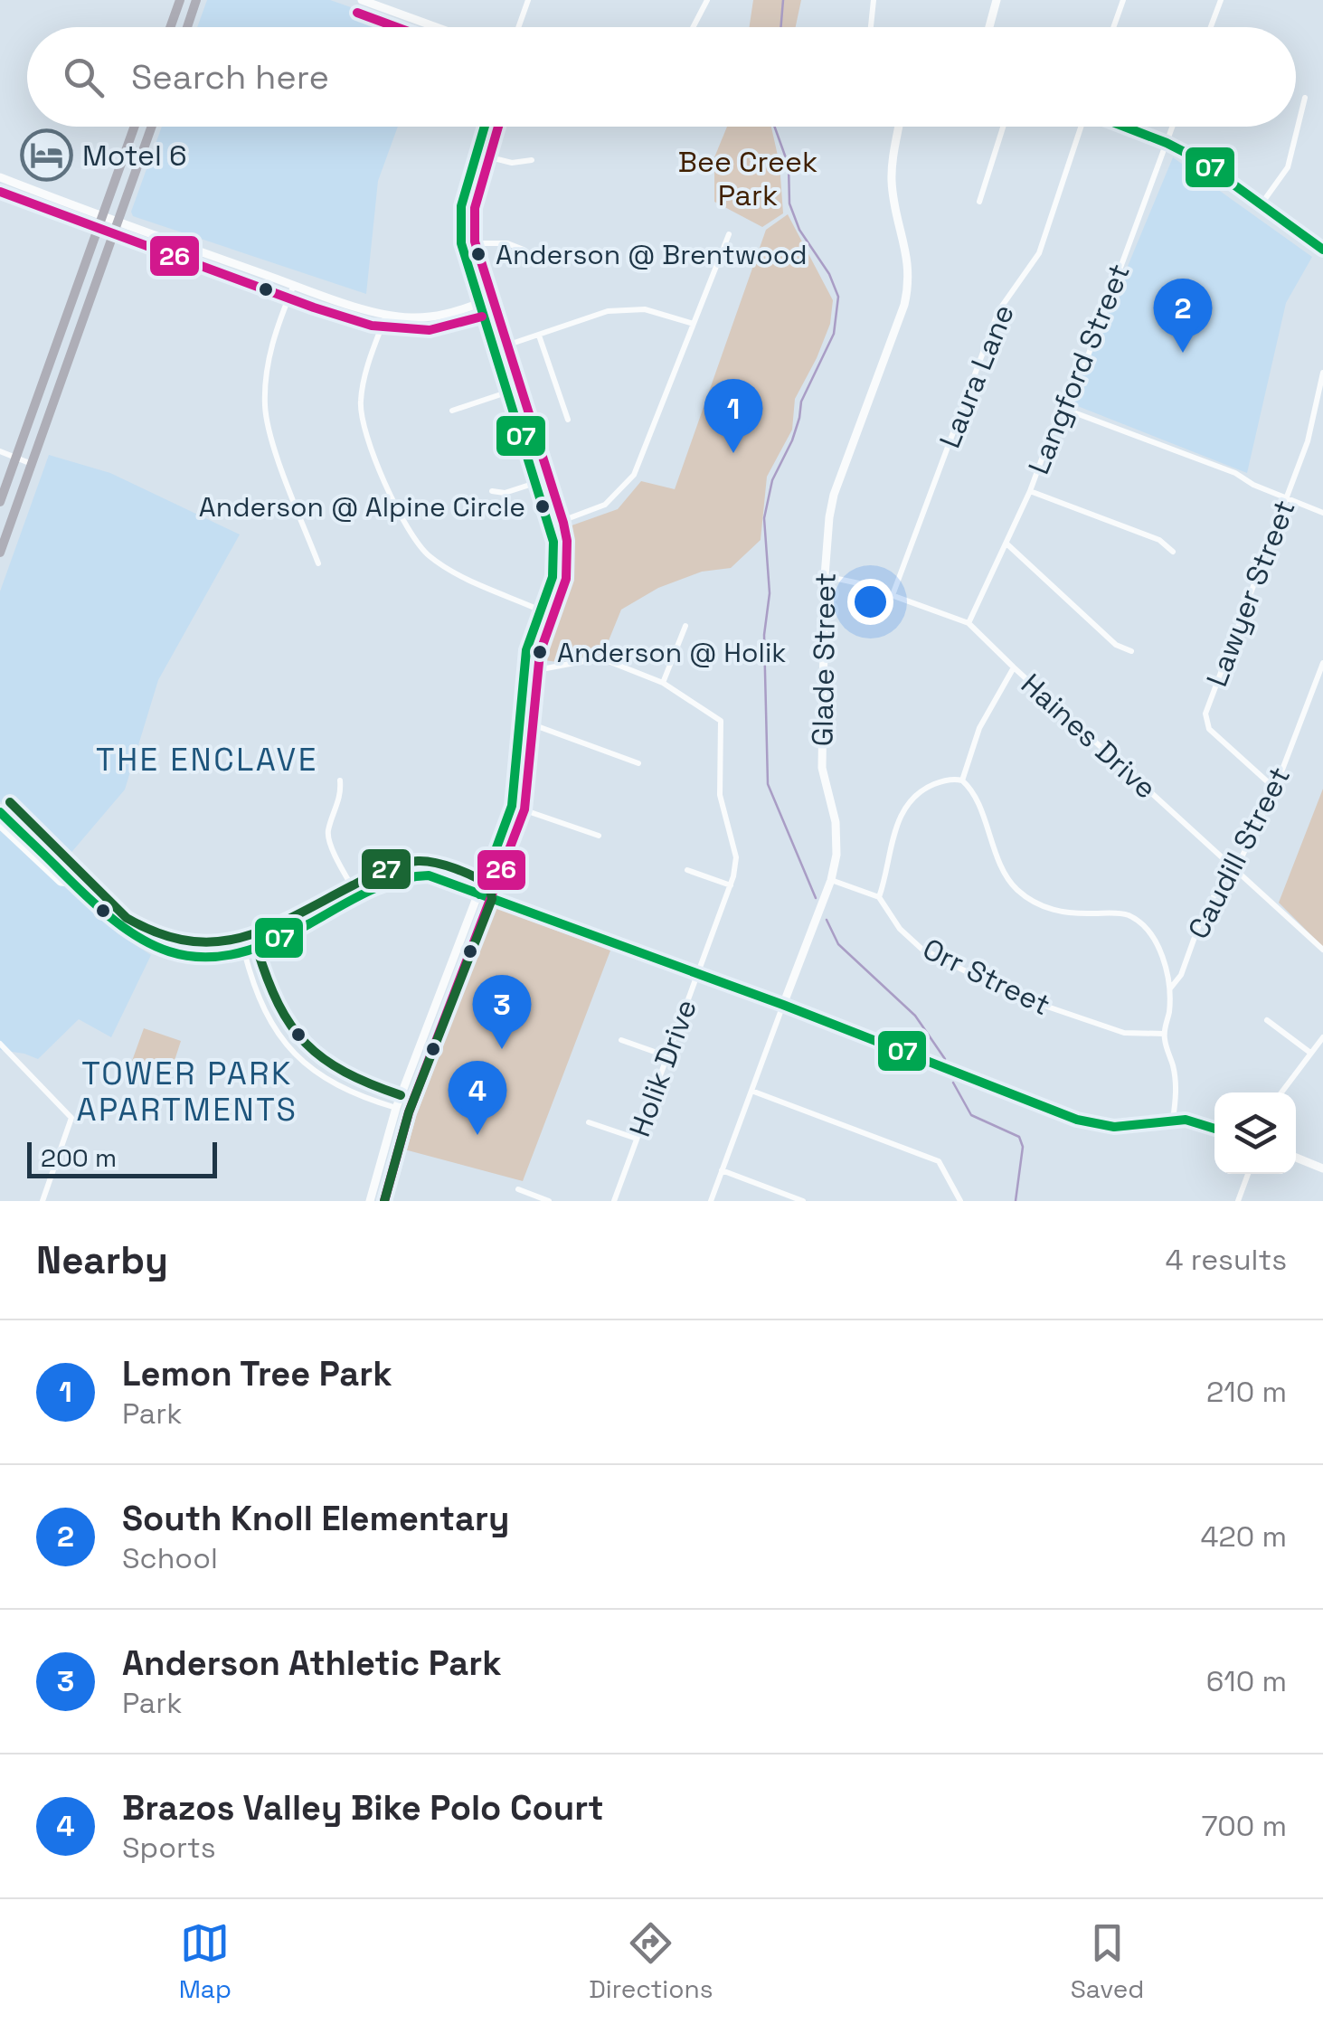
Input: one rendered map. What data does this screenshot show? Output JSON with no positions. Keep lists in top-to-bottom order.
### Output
{
  "streets": {
    "street": [
      "Langford Street",
      "Laura Lane",
      "Lawyer Street",
      "Glade Street",
      "Haines Drive",
      "Caudill Street",
      "Orr Street",
      "Holik Drive"
    ]
  },
  "crossings": [
    ["Langford Street", "Haines Drive"],
    ["Laura Lane", "Haines Drive"],
    ["Lawyer Street", "Caudill Street"],
    ["Glade Street", "Haines Drive"],
    ["Haines Drive", "Caudill Street"]
  ],
  "districts": ["THE ENCLAVE", "TOWER PARK APARTMENTS"],
  "parks": ["Bee Creek Park"],
  "places": {
    "hotel": ["Motel 6"],
    "other": ["Anderson @ Brentwood", "Anderson @ Alpine Circle", "Anderson @ Holik"]
  },
  "lines": ["transit line 26", "transit line 07", "transit line 27"],
  "scale_bar": "200 m",
  "page": {
    "search": "Search here",
    "pins": [
      "2",
      "1",
      "3",
      "4"
    ],
    "scale": "200 m",
    "heading": ["Nearby", "4 results"],
    "list": [
      {
        "mark": "1",
        "name": "Lemon Tree Park",
        "note": "Park",
        "value": "210 m"
      },
      {
        "mark": "2",
        "name": "South Knoll Elementary",
        "note": "School",
        "value": "420 m"
      },
      {
        "mark": "3",
        "name": "Anderson Athletic Park",
        "note": "Park",
        "value": "610 m"
      },
      {
        "mark": "4",
        "name": "Brazos Valley Bike Polo Court",
        "note": "Sports",
        "value": "700 m"
      }
    ],
    "nav": ["Map", "Directions", "Saved"]
  }
}
